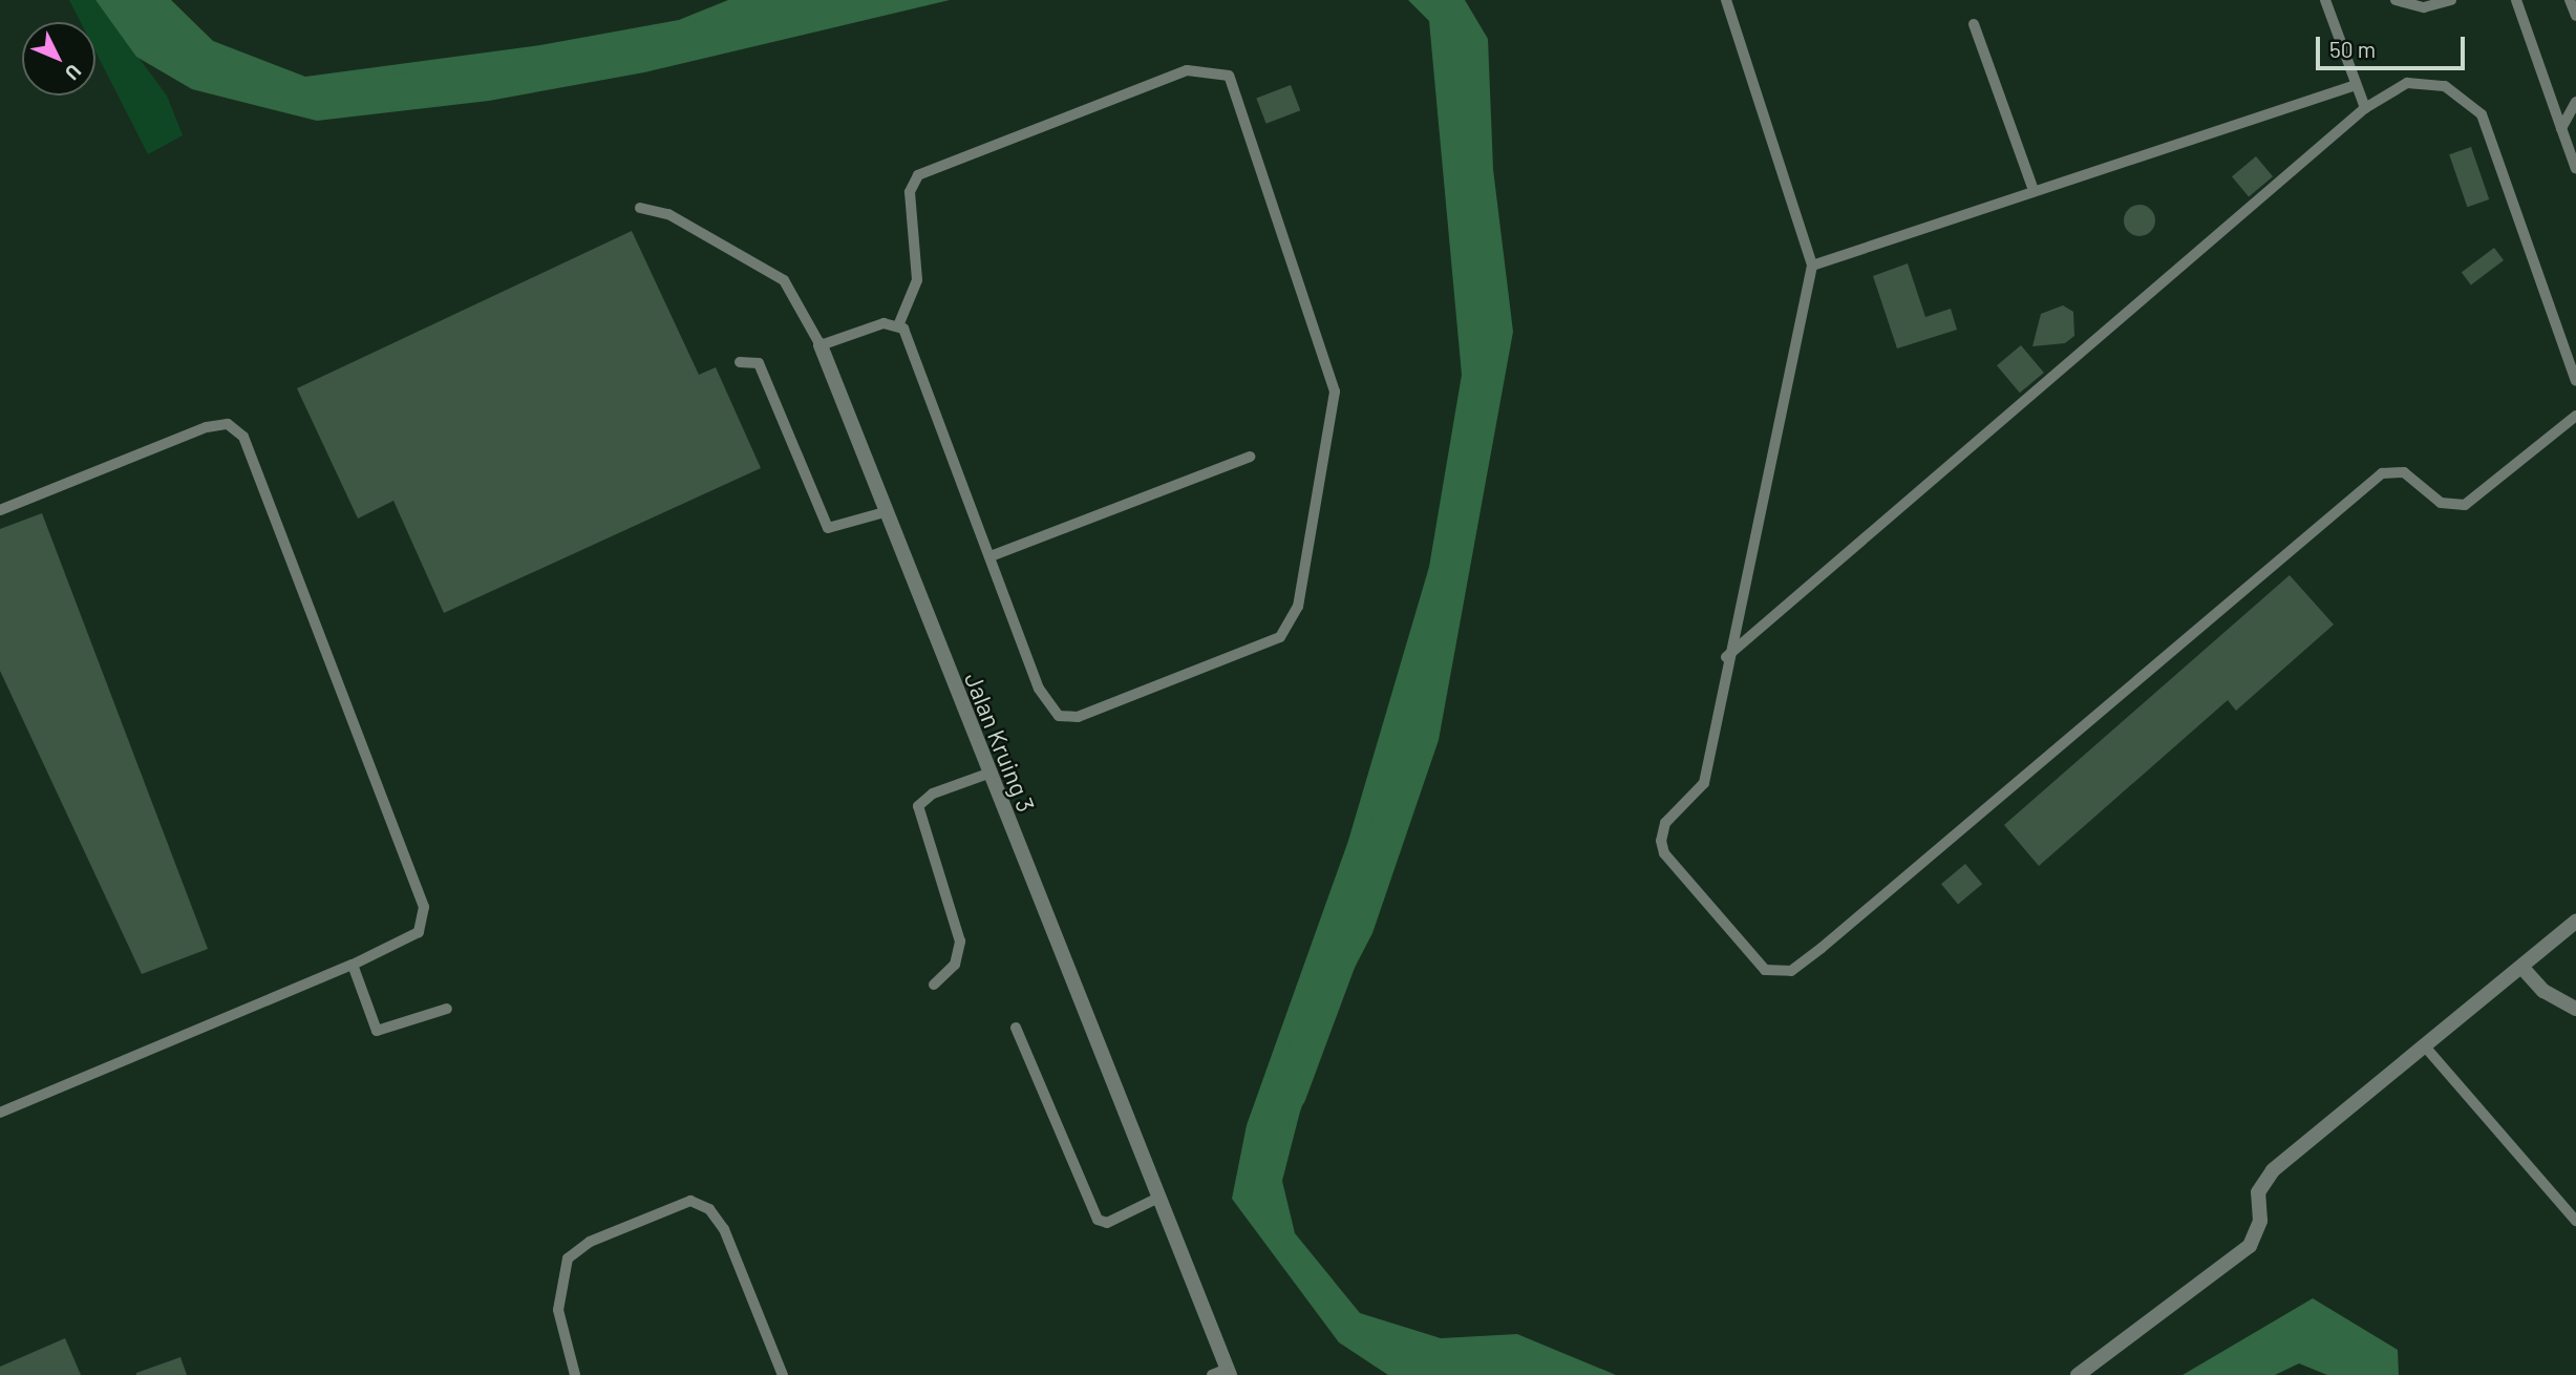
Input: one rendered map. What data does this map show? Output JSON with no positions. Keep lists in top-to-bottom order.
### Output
{
  "streets": {
    "street": ["Jalan Kruing 3"]
  },
  "scale_bar": "50 m",
  "north": "bottom right"
}
